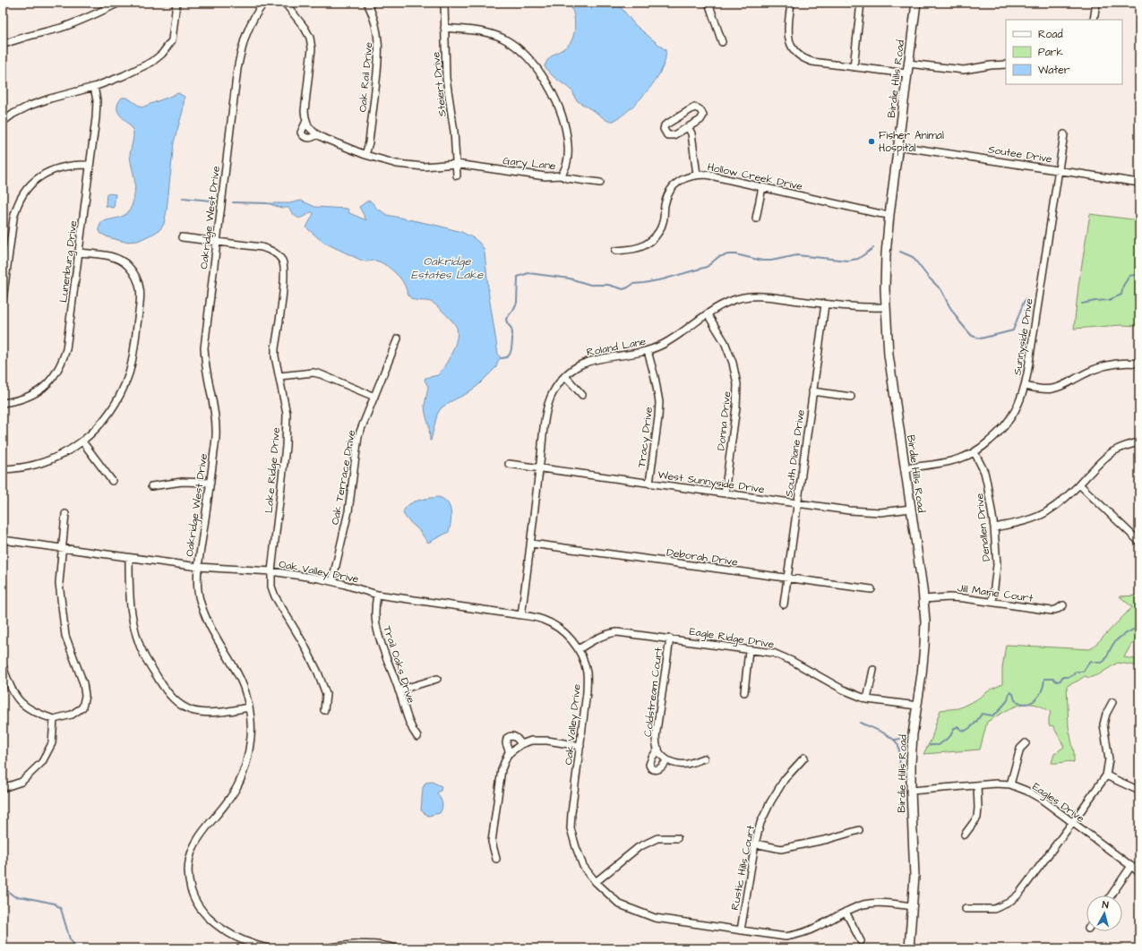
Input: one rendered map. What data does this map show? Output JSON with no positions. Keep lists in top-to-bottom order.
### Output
{
  "streets": {
    "main road": ["Birdie Hills Road"],
    "street": [
      "Oak Rail Drive",
      "Steiert Drive",
      "Soutee Drive",
      "Gary Lane",
      "Hollow Creek Drive",
      "Oakridge West Drive",
      "Lunenburg Drive",
      "Sunnyside Drive",
      "Roland Lane",
      "Donna Drive",
      "Tracy Drive",
      "South Diane Drive",
      "Lake Ridge Drive",
      "Oak Terrace Drive",
      "West Sunnyside Drive",
      "Denallen Drive",
      "Deborah Drive",
      "Oak Valley Drive",
      "Jill Marie Court",
      "Eagle Ridge Drive",
      "Trail Oaks Drive",
      "Coldstream Court",
      "Eagles Drive",
      "Rustic Hills Court"
    ]
  },
  "crossings": [
    ["Oak Rail Drive", "Gary Lane"],
    ["Birdie Hills Road", "Soutee Drive"],
    ["Birdie Hills Road", "Hollow Creek Drive"],
    ["Birdie Hills Road", "Sunnyside Drive"],
    ["Birdie Hills Road", "Roland Lane"],
    ["Birdie Hills Road", "West Sunnyside Drive"],
    ["Birdie Hills Road", "Oak Valley Drive"],
    ["Birdie Hills Road", "Jill Marie Court"],
    ["Birdie Hills Road", "Eagle Ridge Drive"],
    ["Birdie Hills Road", "Eagles Drive"],
    ["Steiert Drive", "Gary Lane"],
    ["Soutee Drive", "Sunnyside Drive"],
    ["Oakridge West Drive", "Lake Ridge Drive"],
    ["Oakridge West Drive", "Oak Valley Drive"],
    ["Sunnyside Drive", "Denallen Drive"],
    ["Roland Lane", "Donna Drive"],
    ["Roland Lane", "Tracy Drive"],
    ["Roland Lane", "South Diane Drive"],
    ["Roland Lane", "West Sunnyside Drive"],
    ["Roland Lane", "Deborah Drive"],
    ["Roland Lane", "Oak Valley Drive"],
    ["Donna Drive", "West Sunnyside Drive"],
    ["Tracy Drive", "West Sunnyside Drive"],
    ["South Diane Drive", "West Sunnyside Drive"],
    ["South Diane Drive", "Deborah Drive"],
    ["Lake Ridge Drive", "Oak Valley Drive"],
    ["Oak Terrace Drive", "Oak Valley Drive"],
    ["Denallen Drive", "Jill Marie Court"],
    ["Oak Valley Drive", "Eagle Ridge Drive"],
    ["Oak Valley Drive", "Trail Oaks Drive"],
    ["Oak Valley Drive", "Rustic Hills Court"],
    ["Eagle Ridge Drive", "Coldstream Court"]
  ],
  "water": ["Oakridge Estates Lake"],
  "places": ["Fisher Animal Hospital"],
  "legend": ["Road", "Park", "Water"],
  "north": "top"
}
